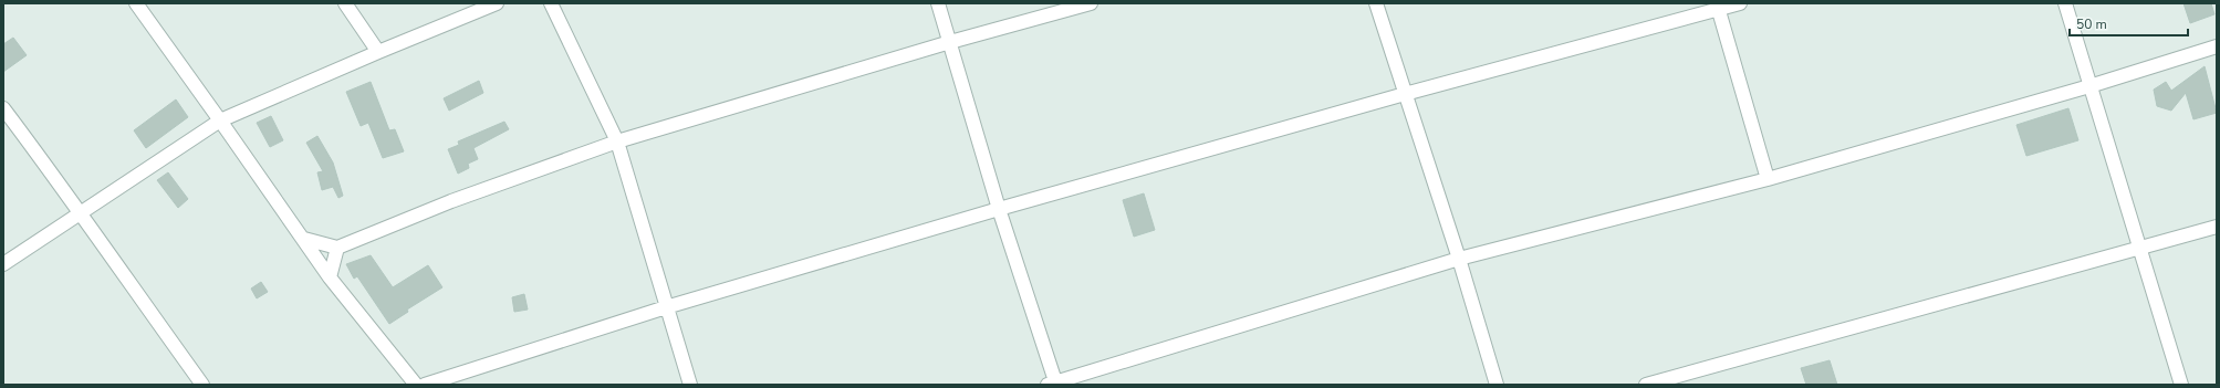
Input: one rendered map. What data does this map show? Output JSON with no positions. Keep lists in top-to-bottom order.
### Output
{
  "scale_bar": "50 m"
}
